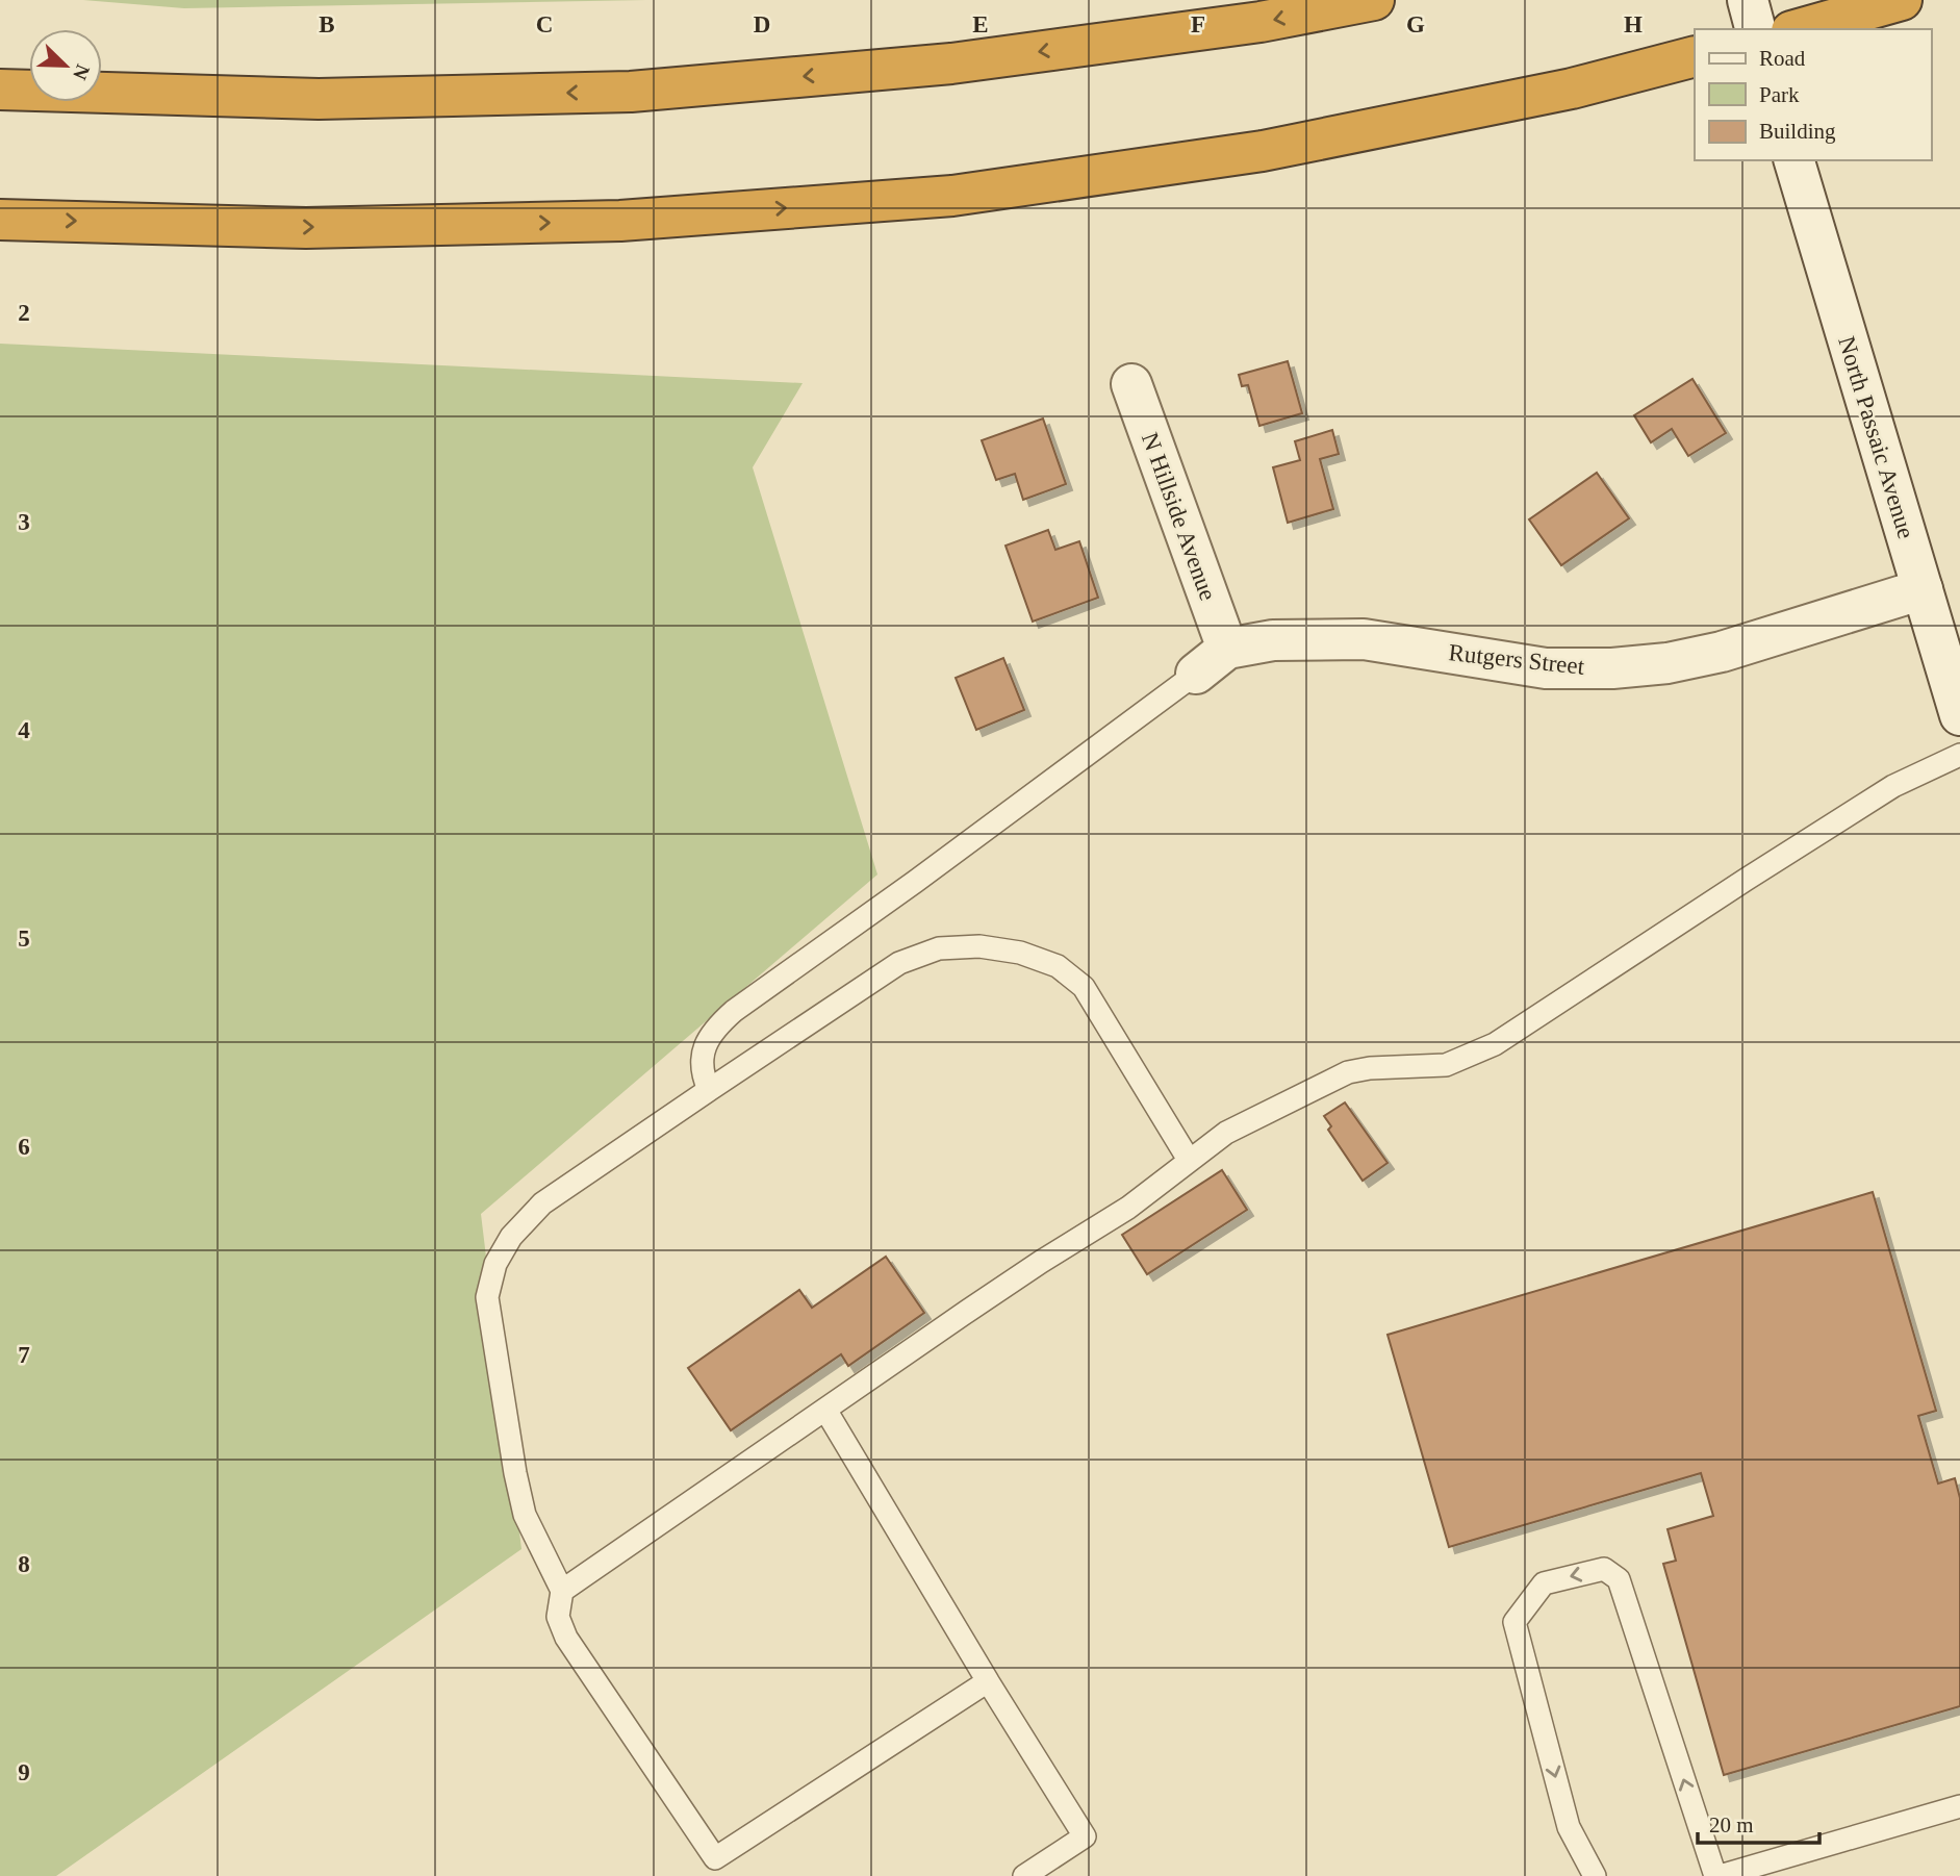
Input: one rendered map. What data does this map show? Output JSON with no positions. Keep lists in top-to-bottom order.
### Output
{
  "streets": {
    "street": ["North Passaic Avenue", "N Hillside Avenue", "Rutgers Street"]
  },
  "crossings": [
    ["North Passaic Avenue", "Rutgers Street"],
    ["N Hillside Avenue", "Rutgers Street"]
  ],
  "legend": ["Road", "Park", "Building"],
  "scale_bar": "20 m",
  "north": "bottom right",
  "grid": {
    "columns": [
      "B",
      "C",
      "D",
      "E",
      "F",
      "G",
      "H"
    ],
    "rows": [
      "2",
      "3",
      "4",
      "5",
      "6",
      "7",
      "8",
      "9"
    ]
  }
}
